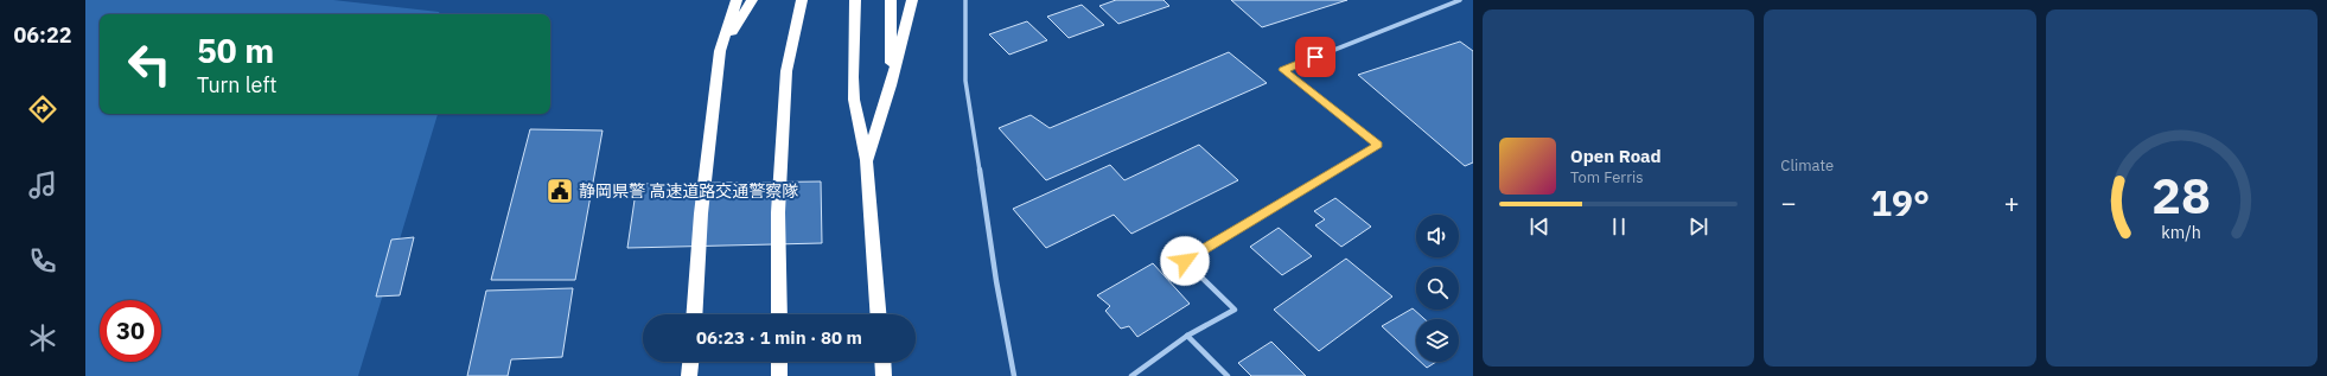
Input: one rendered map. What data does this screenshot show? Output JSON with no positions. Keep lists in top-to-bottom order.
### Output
{
  "places": {
    "public building": ["静岡県警 高速道路交通警察隊"]
  },
  "page": {
    "tabs": "06:22",
    "tile": "Climate",
    "turn": ["50 m", "Turn left"],
    "song": ["Open Road", "Tom Ferris"],
    "heat": ["−", "19°", "+"],
    "limit": "30",
    "trip": "06:23 · 1 min · 80 m",
    "gauge": ["28", "km/h"]
  }
}
